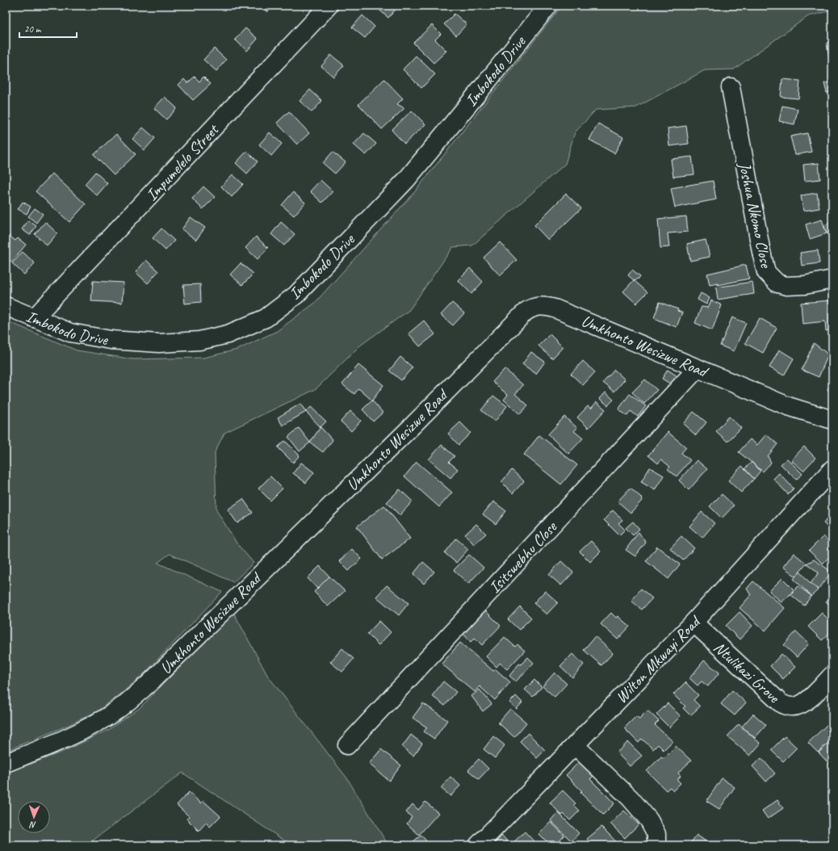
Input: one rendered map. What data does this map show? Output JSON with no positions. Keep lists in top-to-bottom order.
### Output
{
  "streets": {
    "street": [
      "Imbokodo Drive",
      "Impumelelo Street",
      "Joshua Nkomo Close",
      "Umkhonto Wesizwe Road",
      "Isitswebhu Close",
      "Wilton Mkwayi Road",
      "Ntulikazi Grove"
    ]
  },
  "crossings": [
    ["Imbokodo Drive", "Impumelelo Street"],
    ["Umkhonto Wesizwe Road", "Isitswebhu Close"],
    ["Wilton Mkwayi Road", "Ntulikazi Grove"]
  ],
  "scale_bar": "20 m",
  "north": "bottom"
}
